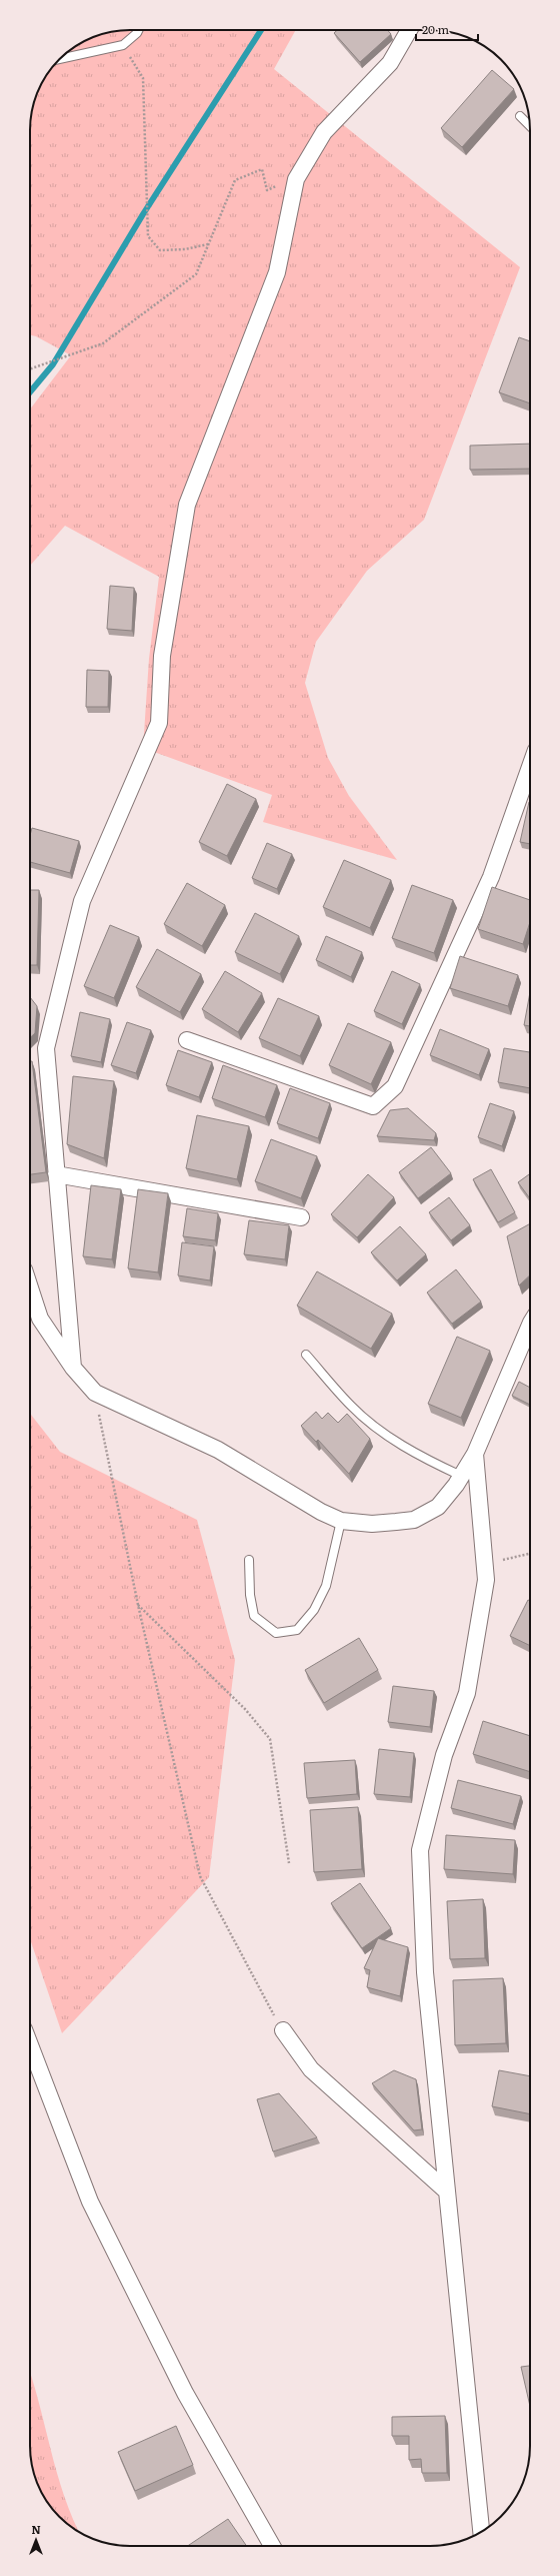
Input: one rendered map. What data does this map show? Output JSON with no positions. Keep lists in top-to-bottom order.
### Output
{
  "scale_bar": "20 m",
  "north": "top"
}
